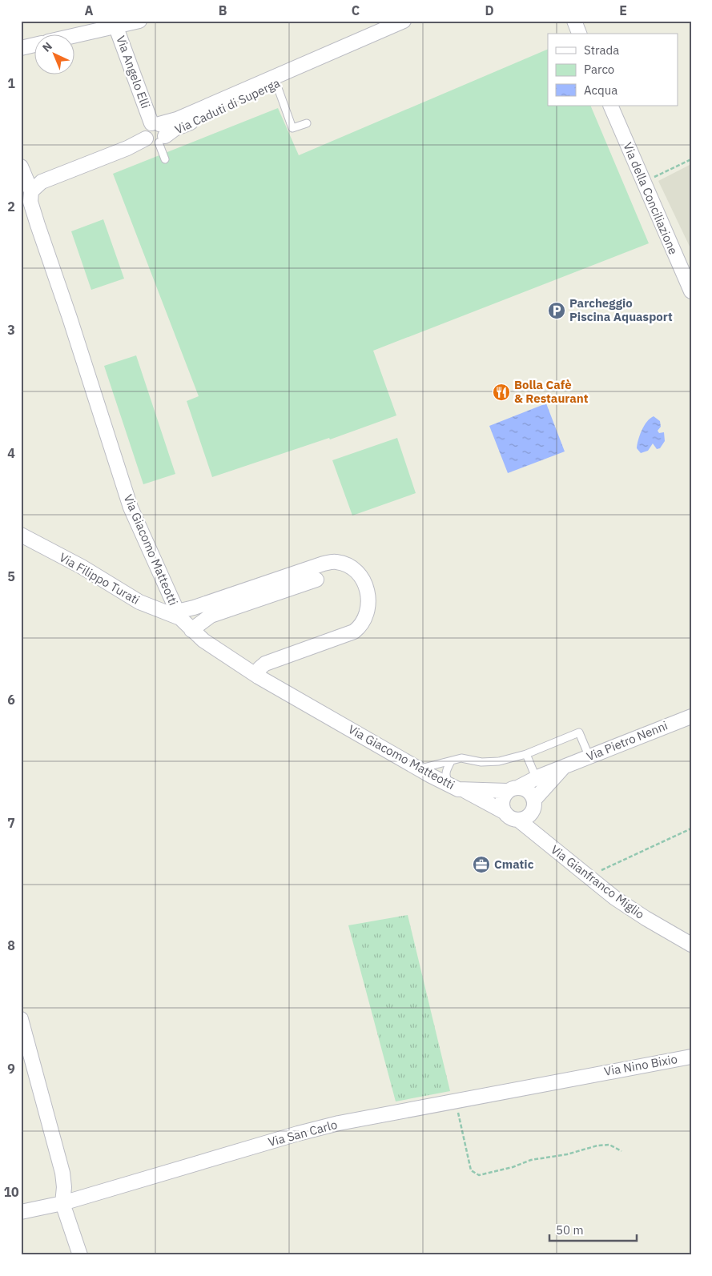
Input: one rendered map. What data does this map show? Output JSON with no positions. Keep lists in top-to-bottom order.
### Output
{
  "streets": {
    "street": [
      "Via Angelo Elli",
      "Via Caduti di Superga",
      "Via della Conciliazione",
      "Via Giacomo Matteotti",
      "Via Filippo Turati",
      "Via Pietro Nenni",
      "Via Gianfranco Miglio",
      "Via Nino Bixio",
      "Via San Carlo"
    ]
  },
  "crossings": [
    ["Via Angelo Elli", "Via Caduti di Superga"],
    ["Via Caduti di Superga", "Via Giacomo Matteotti"],
    ["Via Giacomo Matteotti", "Via Filippo Turati"],
    ["Via Giacomo Matteotti", "Via Pietro Nenni"],
    ["Via Giacomo Matteotti", "Via Gianfranco Miglio"],
    ["Via Pietro Nenni", "Via Gianfranco Miglio"],
    ["Via Nino Bixio", "Via San Carlo"]
  ],
  "places": {
    "parking": ["Parcheggio Piscina Aquasport"],
    "restaurant": ["Bolla Cafè & Restaurant"],
    "office": ["Cmatic"]
  },
  "legend": ["Strada", "Parco", "Acqua"],
  "scale_bar": "50 m",
  "north": "top left",
  "grid": {
    "columns": [
      "A",
      "B",
      "C",
      "D",
      "E"
    ],
    "rows": [
      "1",
      "2",
      "3",
      "4",
      "5",
      "6",
      "7",
      "8",
      "9",
      "10"
    ]
  }
}
